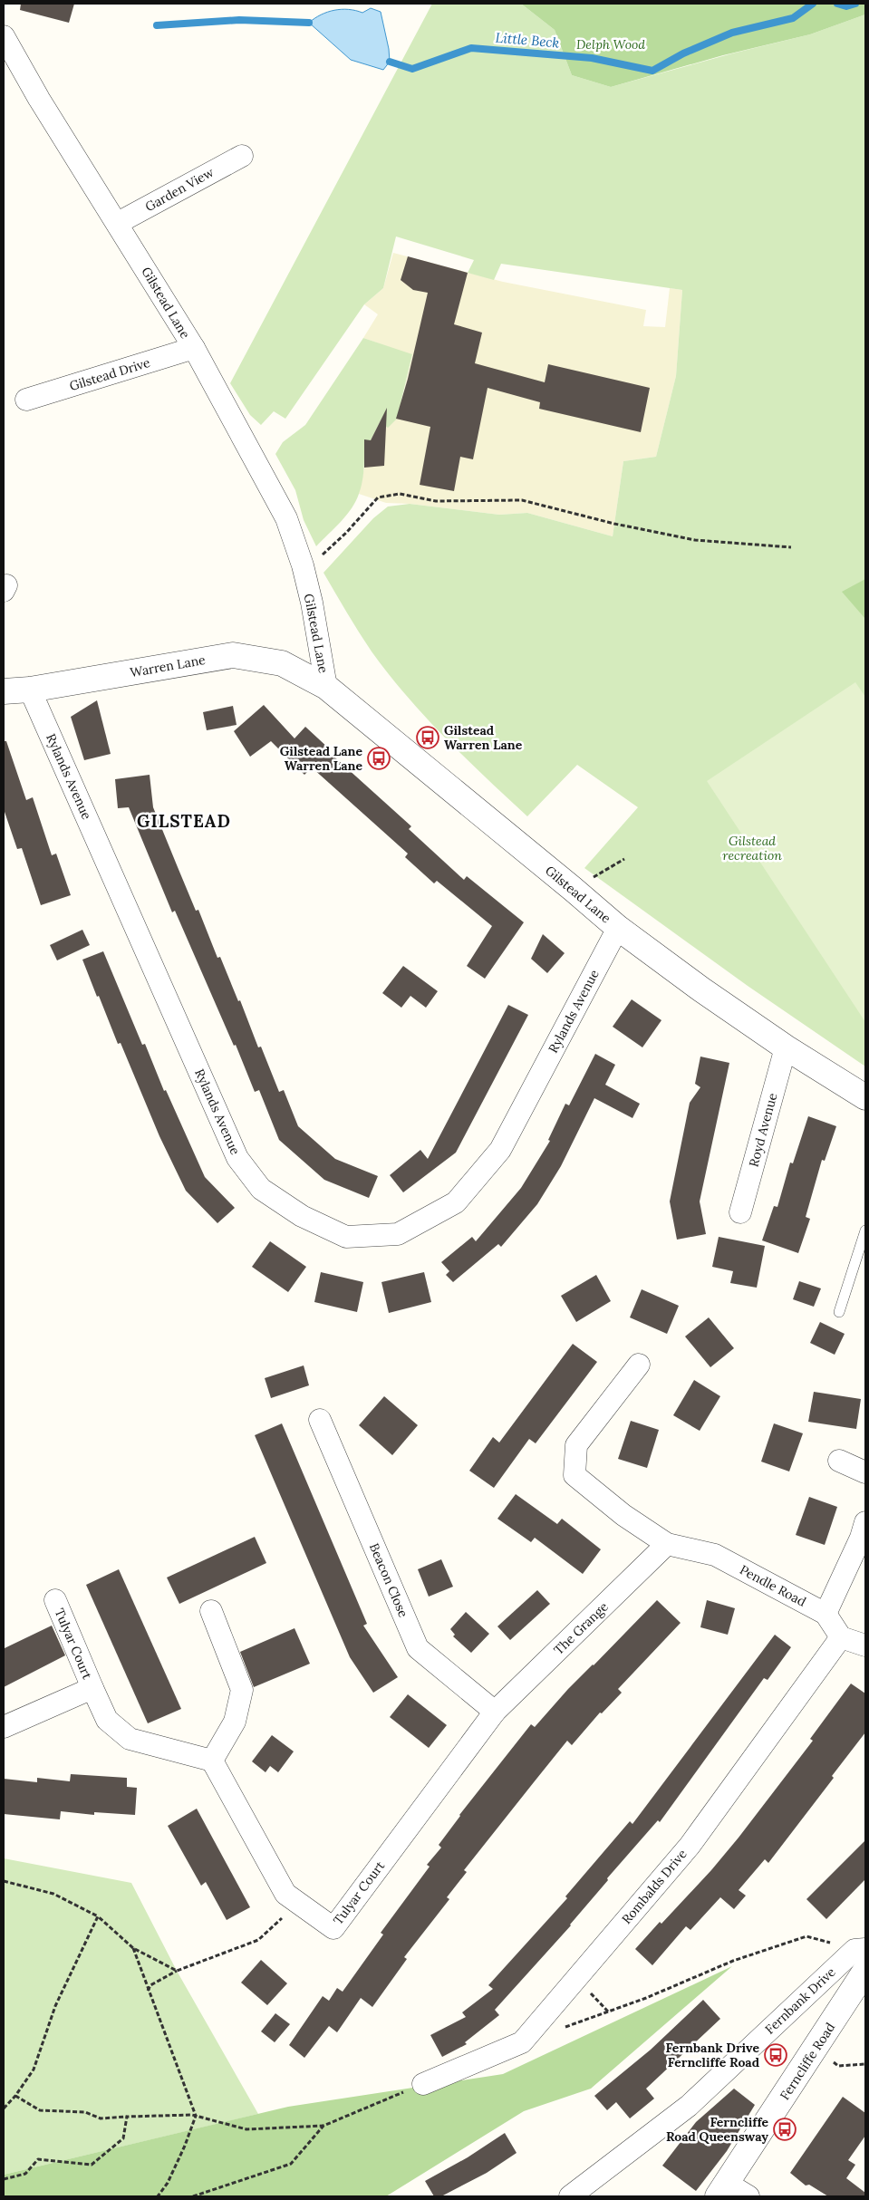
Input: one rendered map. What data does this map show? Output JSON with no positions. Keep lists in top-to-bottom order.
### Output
{
  "streets": {
    "street": [
      "Garden View",
      "Gilstead Lane",
      "Gilstead Drive",
      "Warren Lane",
      "Rylands Avenue",
      "Royd Avenue",
      "Beacon Close",
      "Pendle Road",
      "The Grange",
      "Tulyar Court",
      "Rombalds Drive",
      "Fernbank Drive",
      "Ferncliffe Road"
    ]
  },
  "crossings": [
    ["Garden View", "Gilstead Lane"],
    ["Gilstead Lane", "Gilstead Drive"],
    ["Gilstead Lane", "Warren Lane"],
    ["Gilstead Lane", "Rylands Avenue"],
    ["Gilstead Lane", "Royd Avenue"],
    ["Warren Lane", "Rylands Avenue"],
    ["Beacon Close", "The Grange"],
    ["Beacon Close", "Tulyar Court"],
    ["Pendle Road", "The Grange"],
    ["Pendle Road", "Rombalds Drive"],
    ["The Grange", "Tulyar Court"],
    ["Fernbank Drive", "Ferncliffe Road"]
  ],
  "districts": ["GILSTEAD"],
  "water": ["Little Beck"],
  "parks": ["Delph Wood", "Gilstead recreation"],
  "places": {
    "bus stop": [
      "Gilstead Warren Lane",
      "Gilstead Lane Warren Lane",
      "Fernbank Drive Ferncliffe Road",
      "Ferncliffe Road Queensway"
    ]
  }
}
